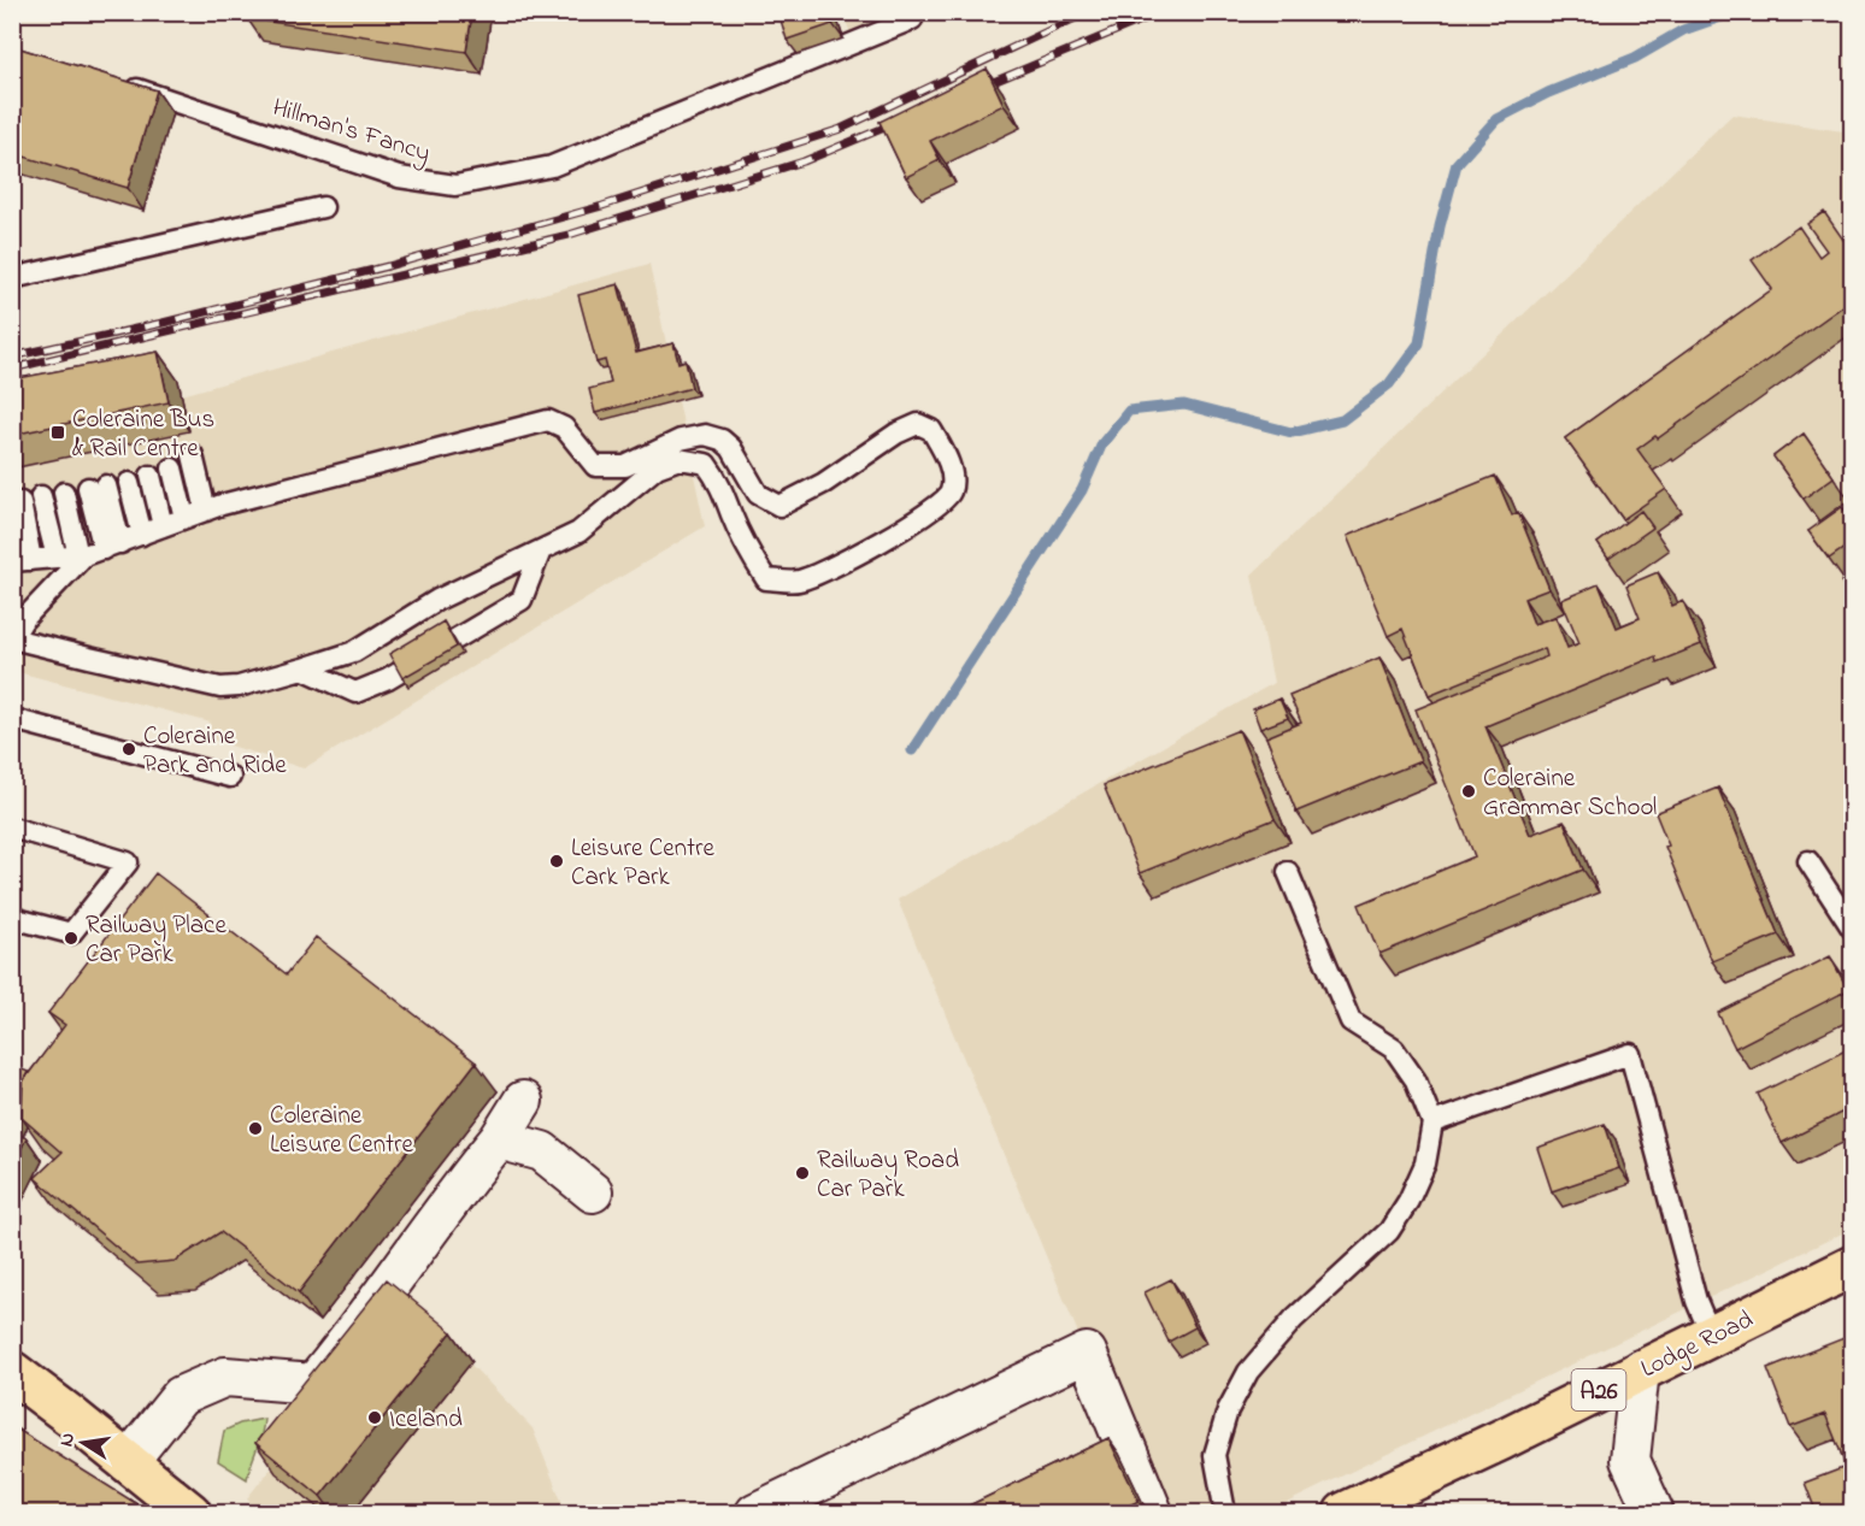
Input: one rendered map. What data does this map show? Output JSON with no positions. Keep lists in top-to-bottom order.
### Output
{
  "streets": {
    "main road": ["Lodge Road", "A26"],
    "lane": ["Hillman's Fancy"]
  },
  "places": {
    "transit": ["Coleraine Bus & Rail Centre"],
    "other": [
      "Coleraine Park and Ride",
      "Coleraine Grammar School",
      "Leisure Centre Cark Park",
      "Railway Place Car Park",
      "Coleraine Leisure Centre",
      "Railway Road Car Park",
      "Iceland"
    ]
  },
  "north": "left"
}
